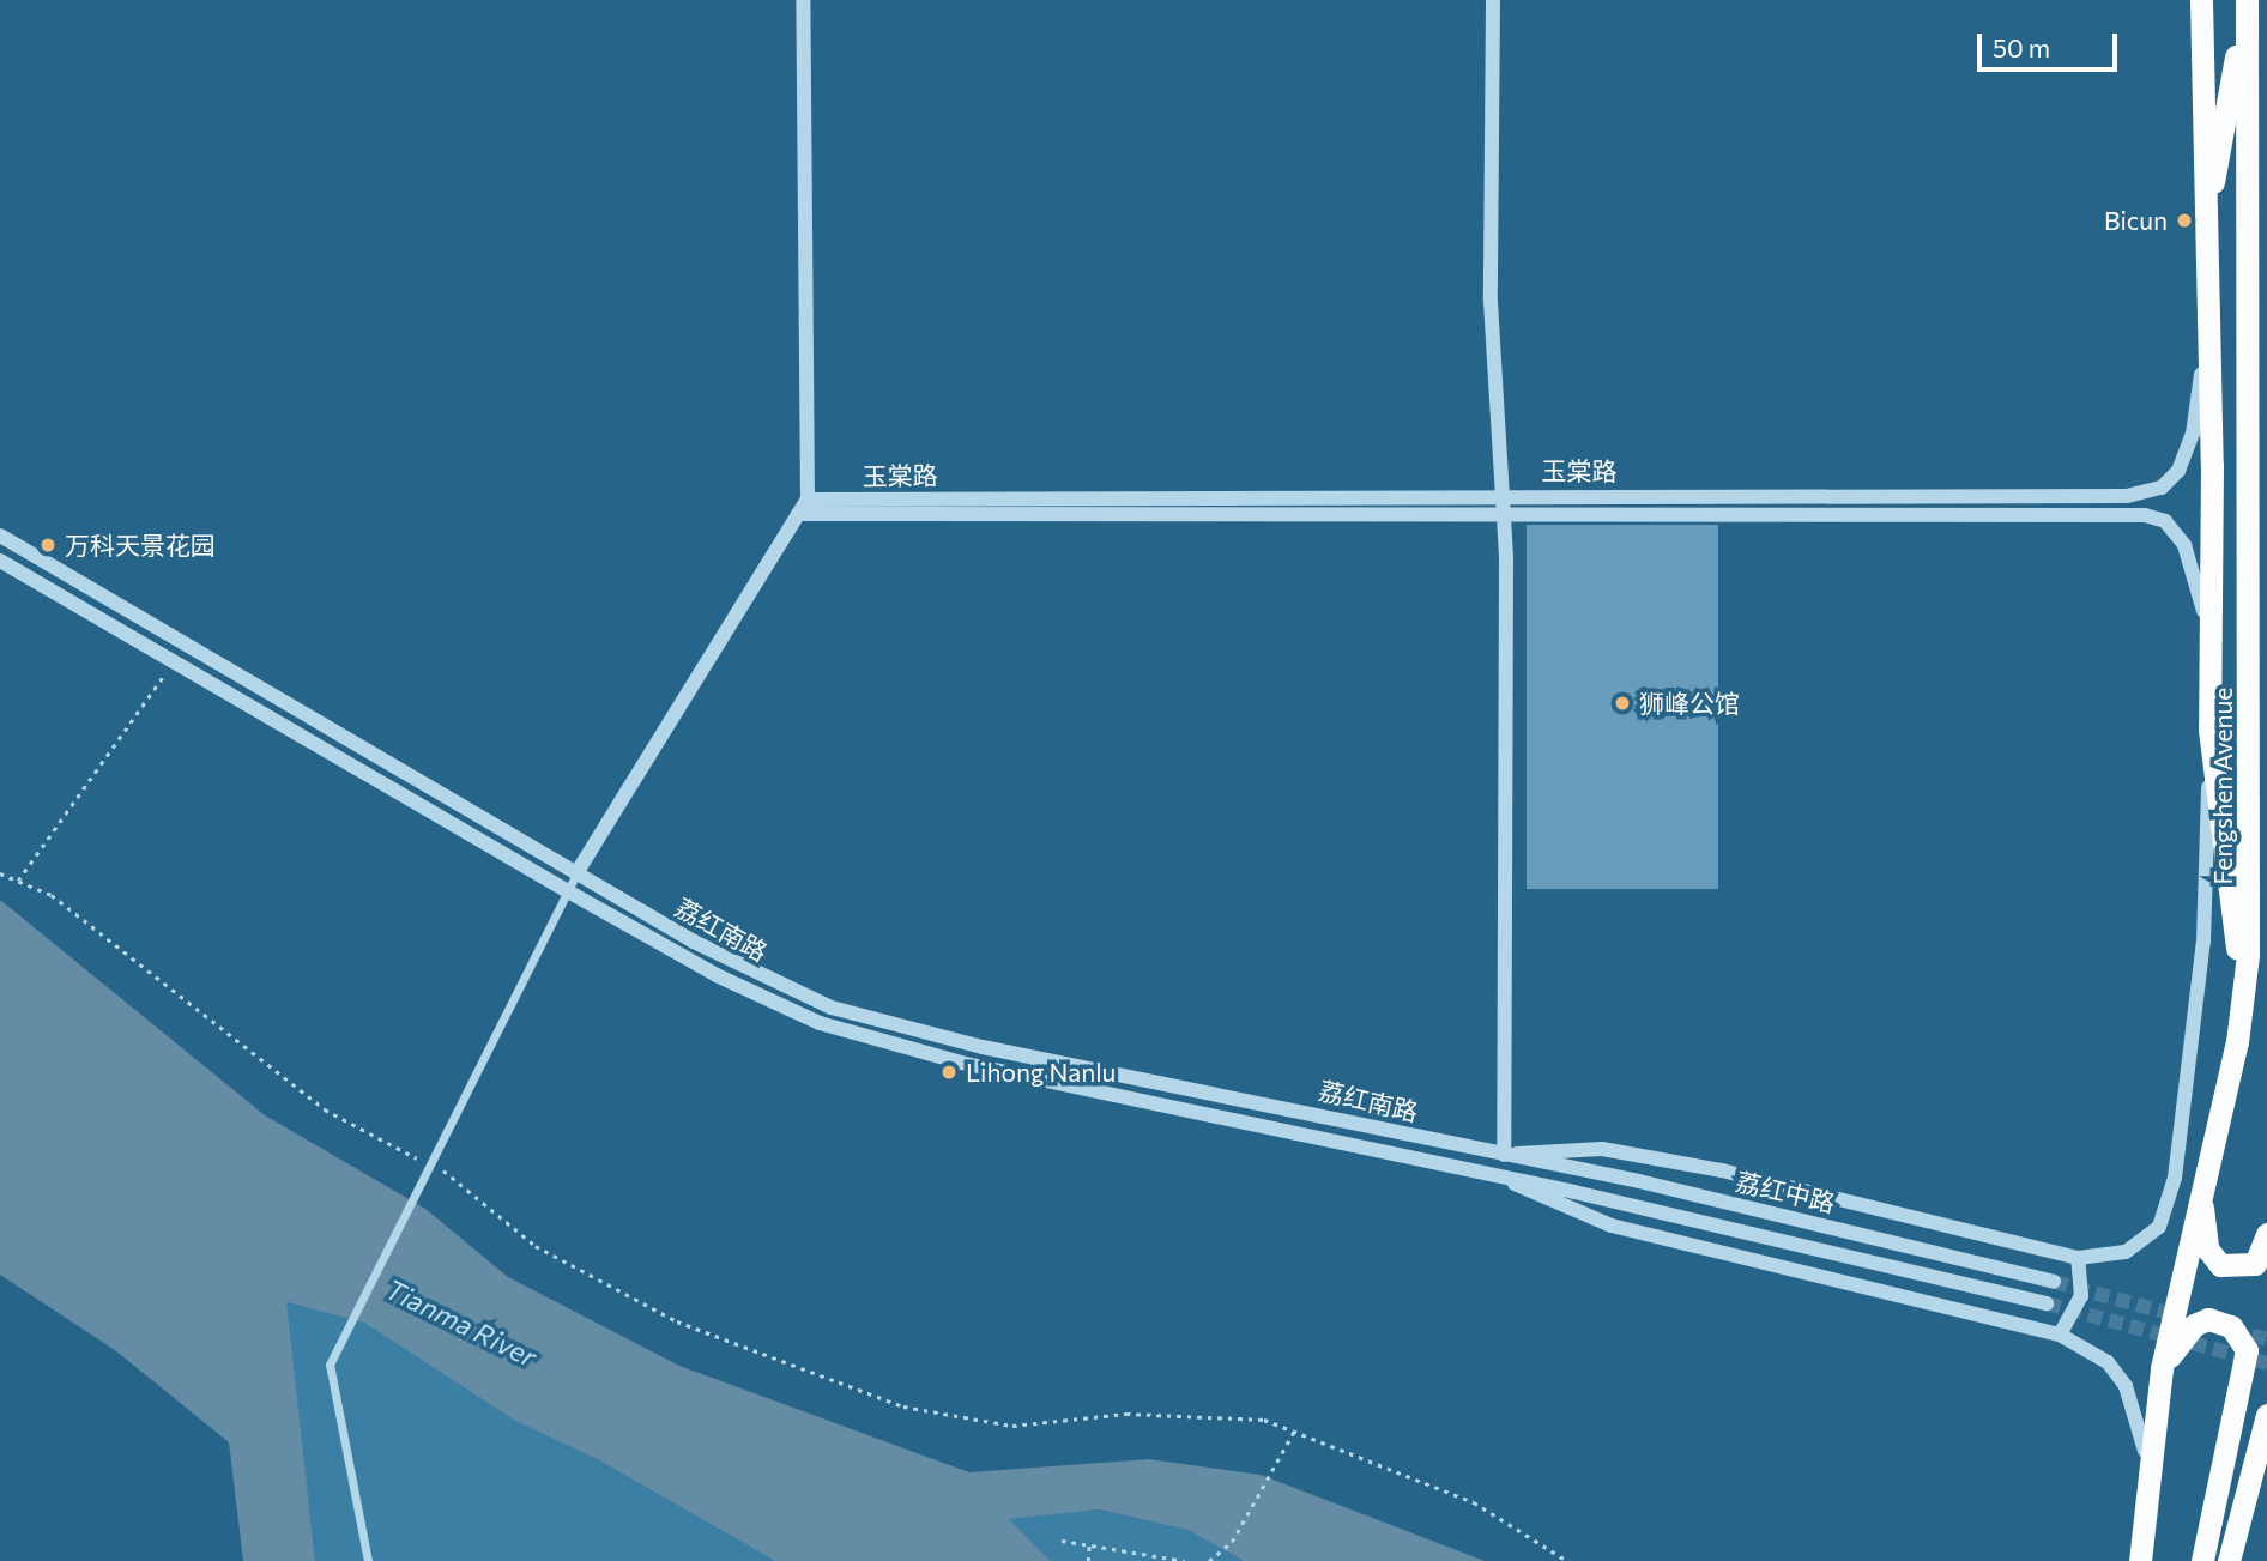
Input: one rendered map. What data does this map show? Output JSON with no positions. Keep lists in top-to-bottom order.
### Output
{
  "streets": {
    "highway": ["Fengshen Avenue"],
    "street": ["玉棠路", "荔红南路", "荔红中路"]
  },
  "crossings": [
    ["荔红南路", "荔红中路"]
  ],
  "water": ["Tianma River"],
  "places": [
    "Bicun",
    "万科天景花园",
    "狮峰公馆",
    "Lihong Nanlu"
  ],
  "scale_bar": "50 m"
}
